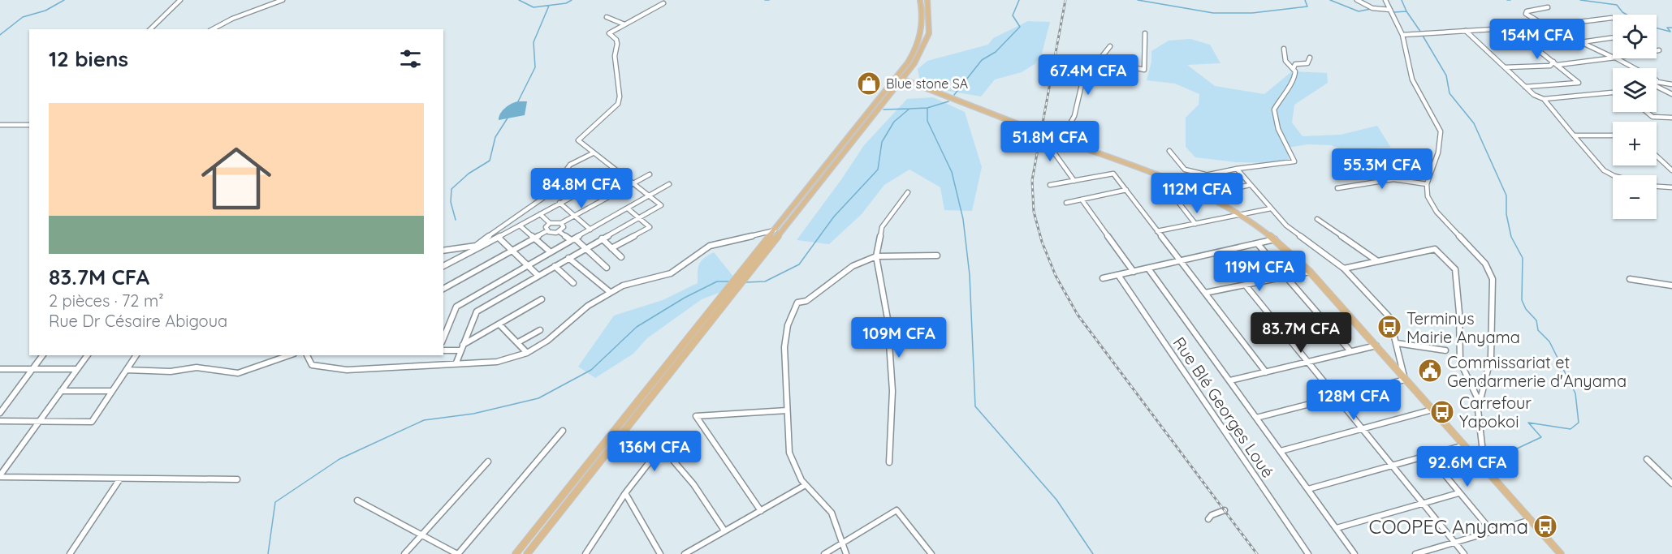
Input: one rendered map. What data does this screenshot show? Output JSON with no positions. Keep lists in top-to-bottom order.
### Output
{
  "streets": {
    "street": ["Rue Blé Georges Loué"]
  },
  "places": {
    "shop": ["Blue stone SA"],
    "bus stop": ["Terminus Mairie Anyama", "Carrefour Yapokoi", "COOPEC Anyama"],
    "public building": ["Commissariat et Gendarmerie d'Anyama"]
  },
  "page": {
    "map_buttons": ["+", "−"],
    "price": [
      "154M CFA",
      "67.4M CFA",
      "51.8M CFA",
      "55.3M CFA",
      "84.8M CFA",
      "112M CFA",
      "119M CFA",
      "83.7M CFA",
      "109M CFA",
      "128M CFA",
      "136M CFA",
      "92.6M CFA"
    ],
    "heading": "12 biens",
    "list": [
      {
        "name": "83.7M CFA",
        "note": "2 pièces · 72 m² · Rue Dr Césaire Abigoua"
      }
    ]
  }
}
